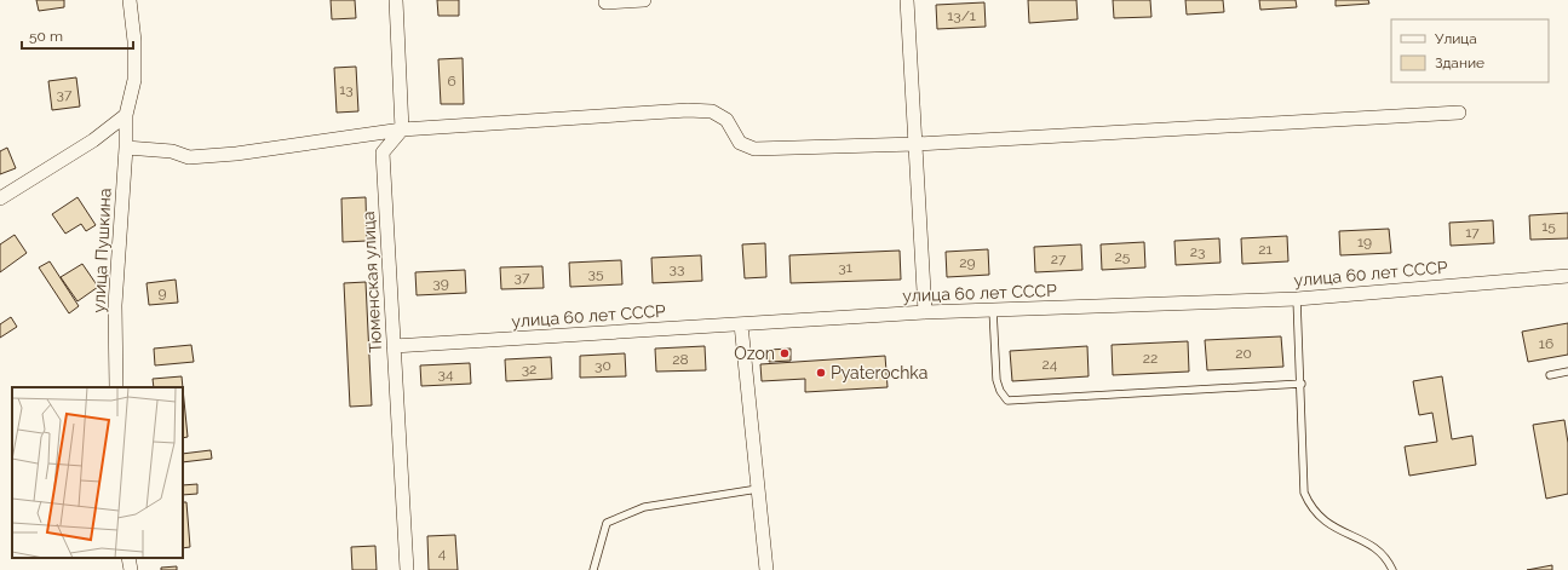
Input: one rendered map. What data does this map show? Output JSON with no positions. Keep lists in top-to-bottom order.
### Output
{
  "streets": {
    "street": ["улица Пушкина", "улица 60 лет СССР", "Тюменская улица"]
  },
  "crossings": [
    ["улица 60 лет СССР", "Тюменская улица"]
  ],
  "places": ["Ozon", "Pyaterochka"],
  "house_numbers": [
    "13/1",
    "6",
    "13",
    "37",
    "15",
    "17",
    "19",
    "21",
    "23",
    "25",
    "27",
    "29",
    "31",
    "33",
    "35",
    "37",
    "39",
    "9",
    "16",
    "20",
    "22",
    "28",
    "24",
    "30",
    "32",
    "34",
    "4"
  ],
  "legend": ["Улица", "Здание"],
  "scale_bar": "50 m"
}
